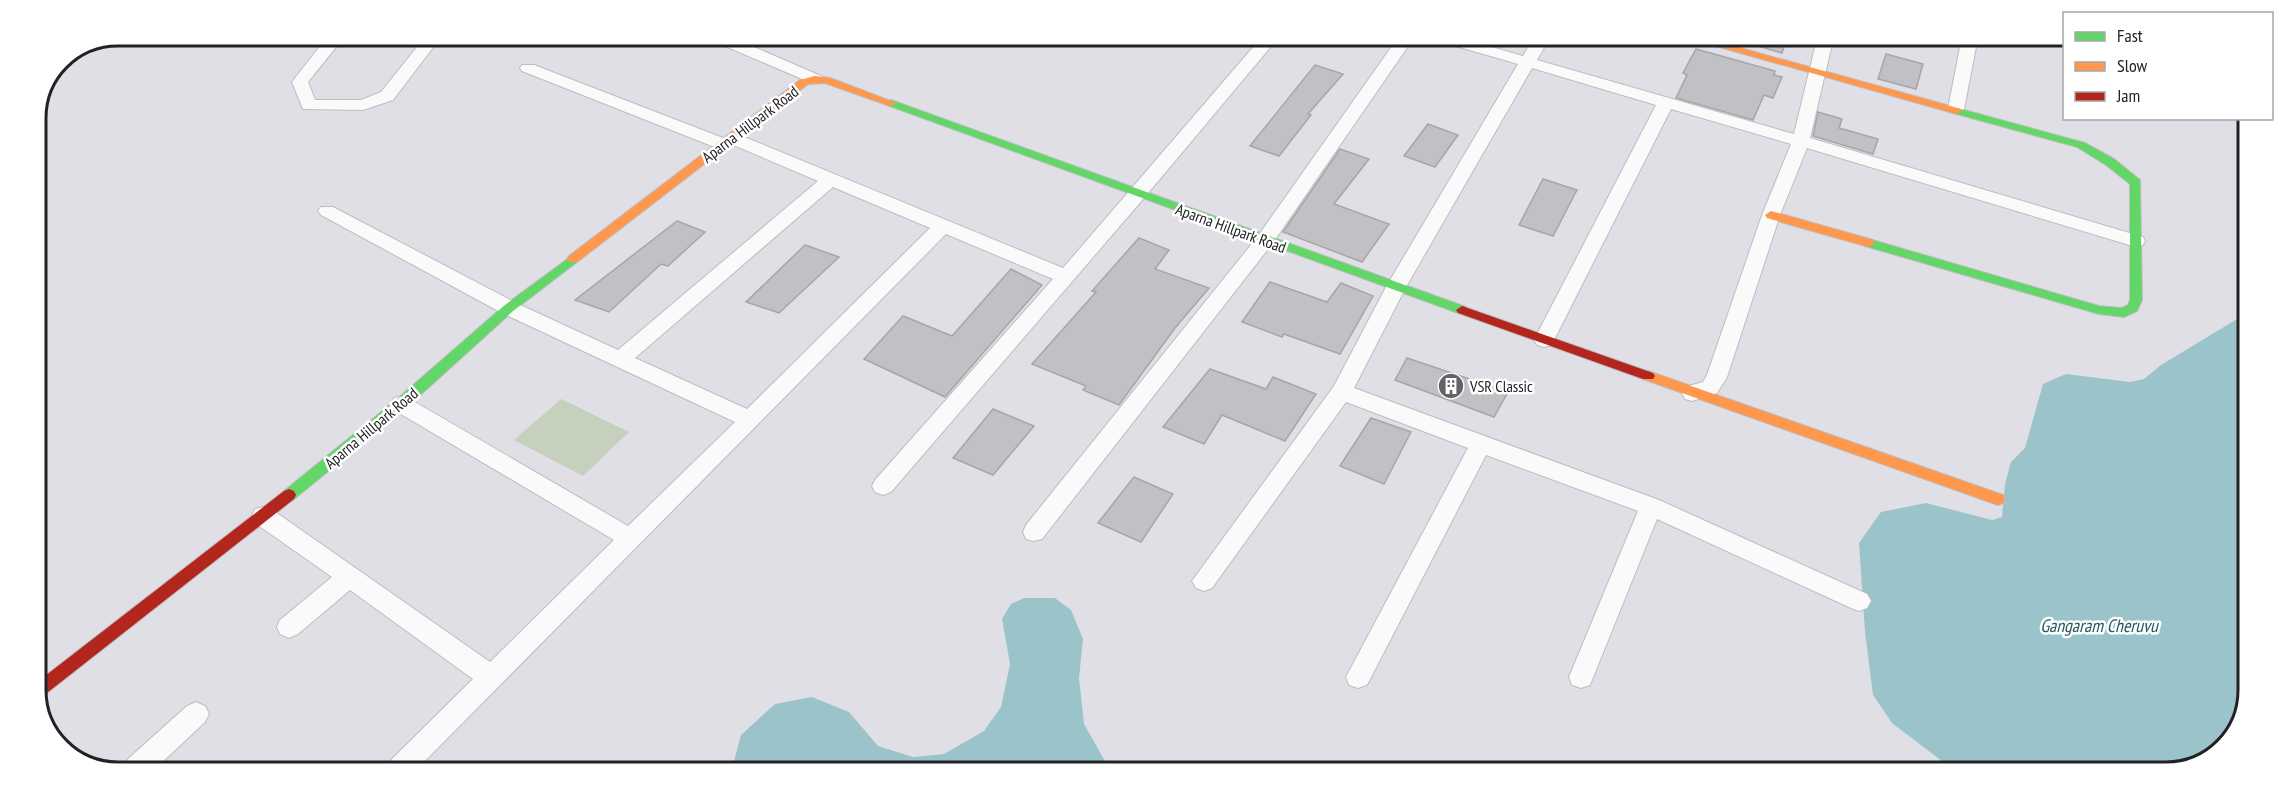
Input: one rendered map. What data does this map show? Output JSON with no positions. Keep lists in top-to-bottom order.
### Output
{
  "streets": {
    "street": ["Aparna Hillpark Road"]
  },
  "water": ["Gangaram Cheruvu"],
  "places": {
    "building": ["VSR Classic"]
  },
  "legend": ["Fast", "Slow", "Jam"]
}
